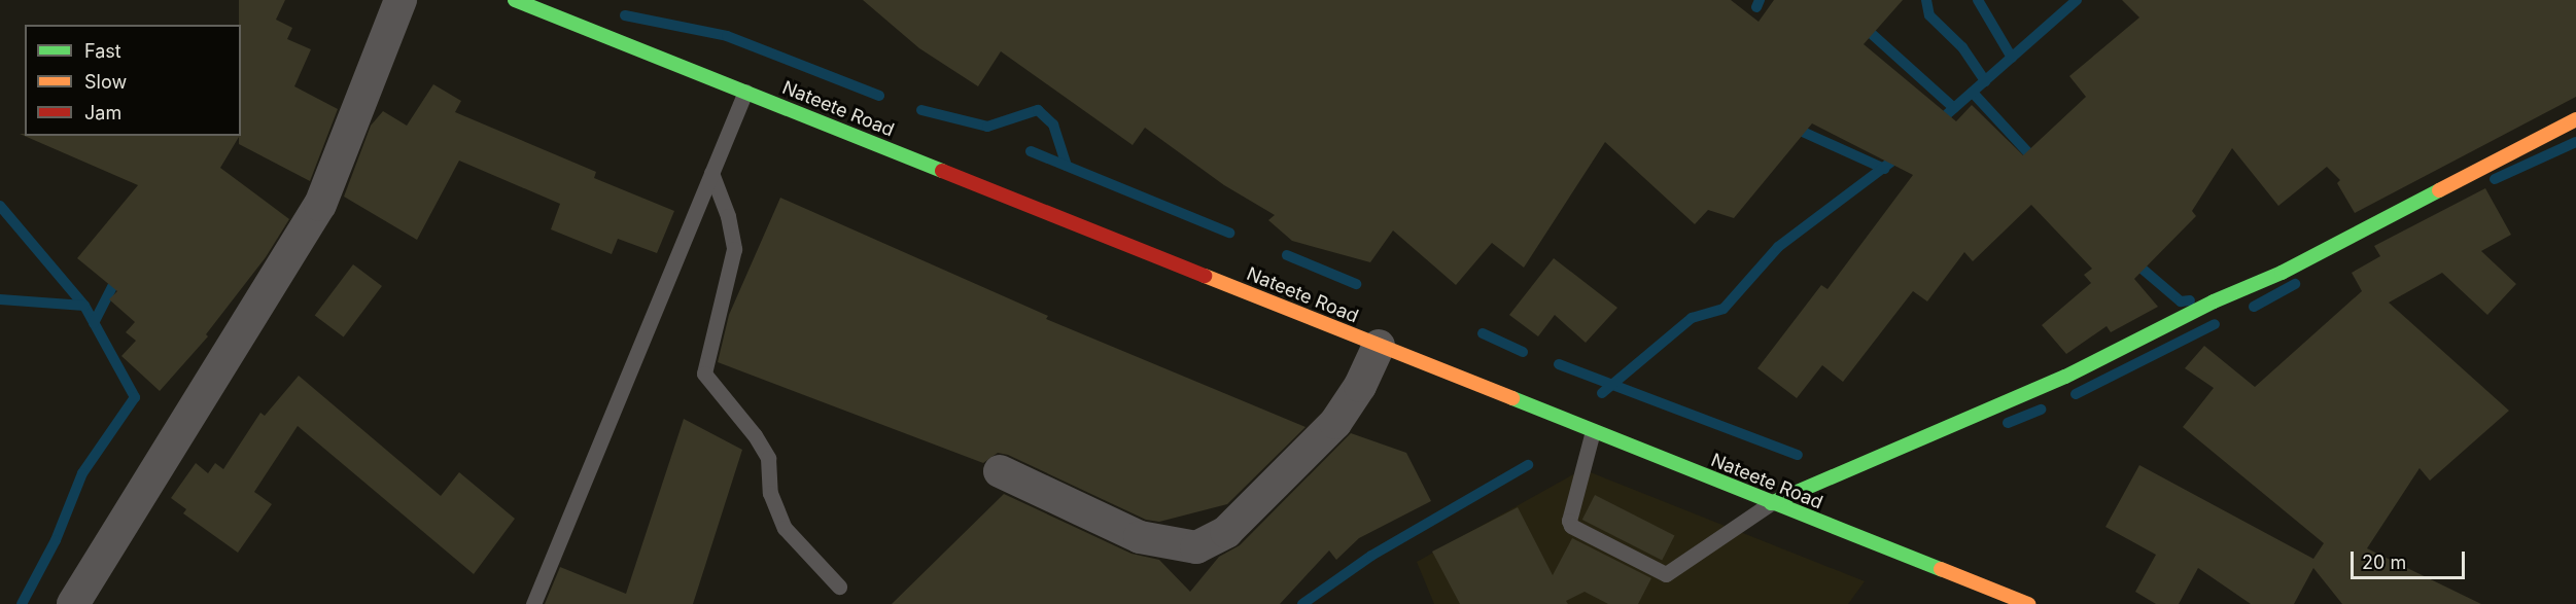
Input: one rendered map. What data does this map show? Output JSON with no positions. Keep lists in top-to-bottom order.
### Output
{
  "streets": {
    "main road": ["Nateete Road"]
  },
  "legend": ["Fast", "Slow", "Jam"],
  "scale_bar": "20 m"
}
